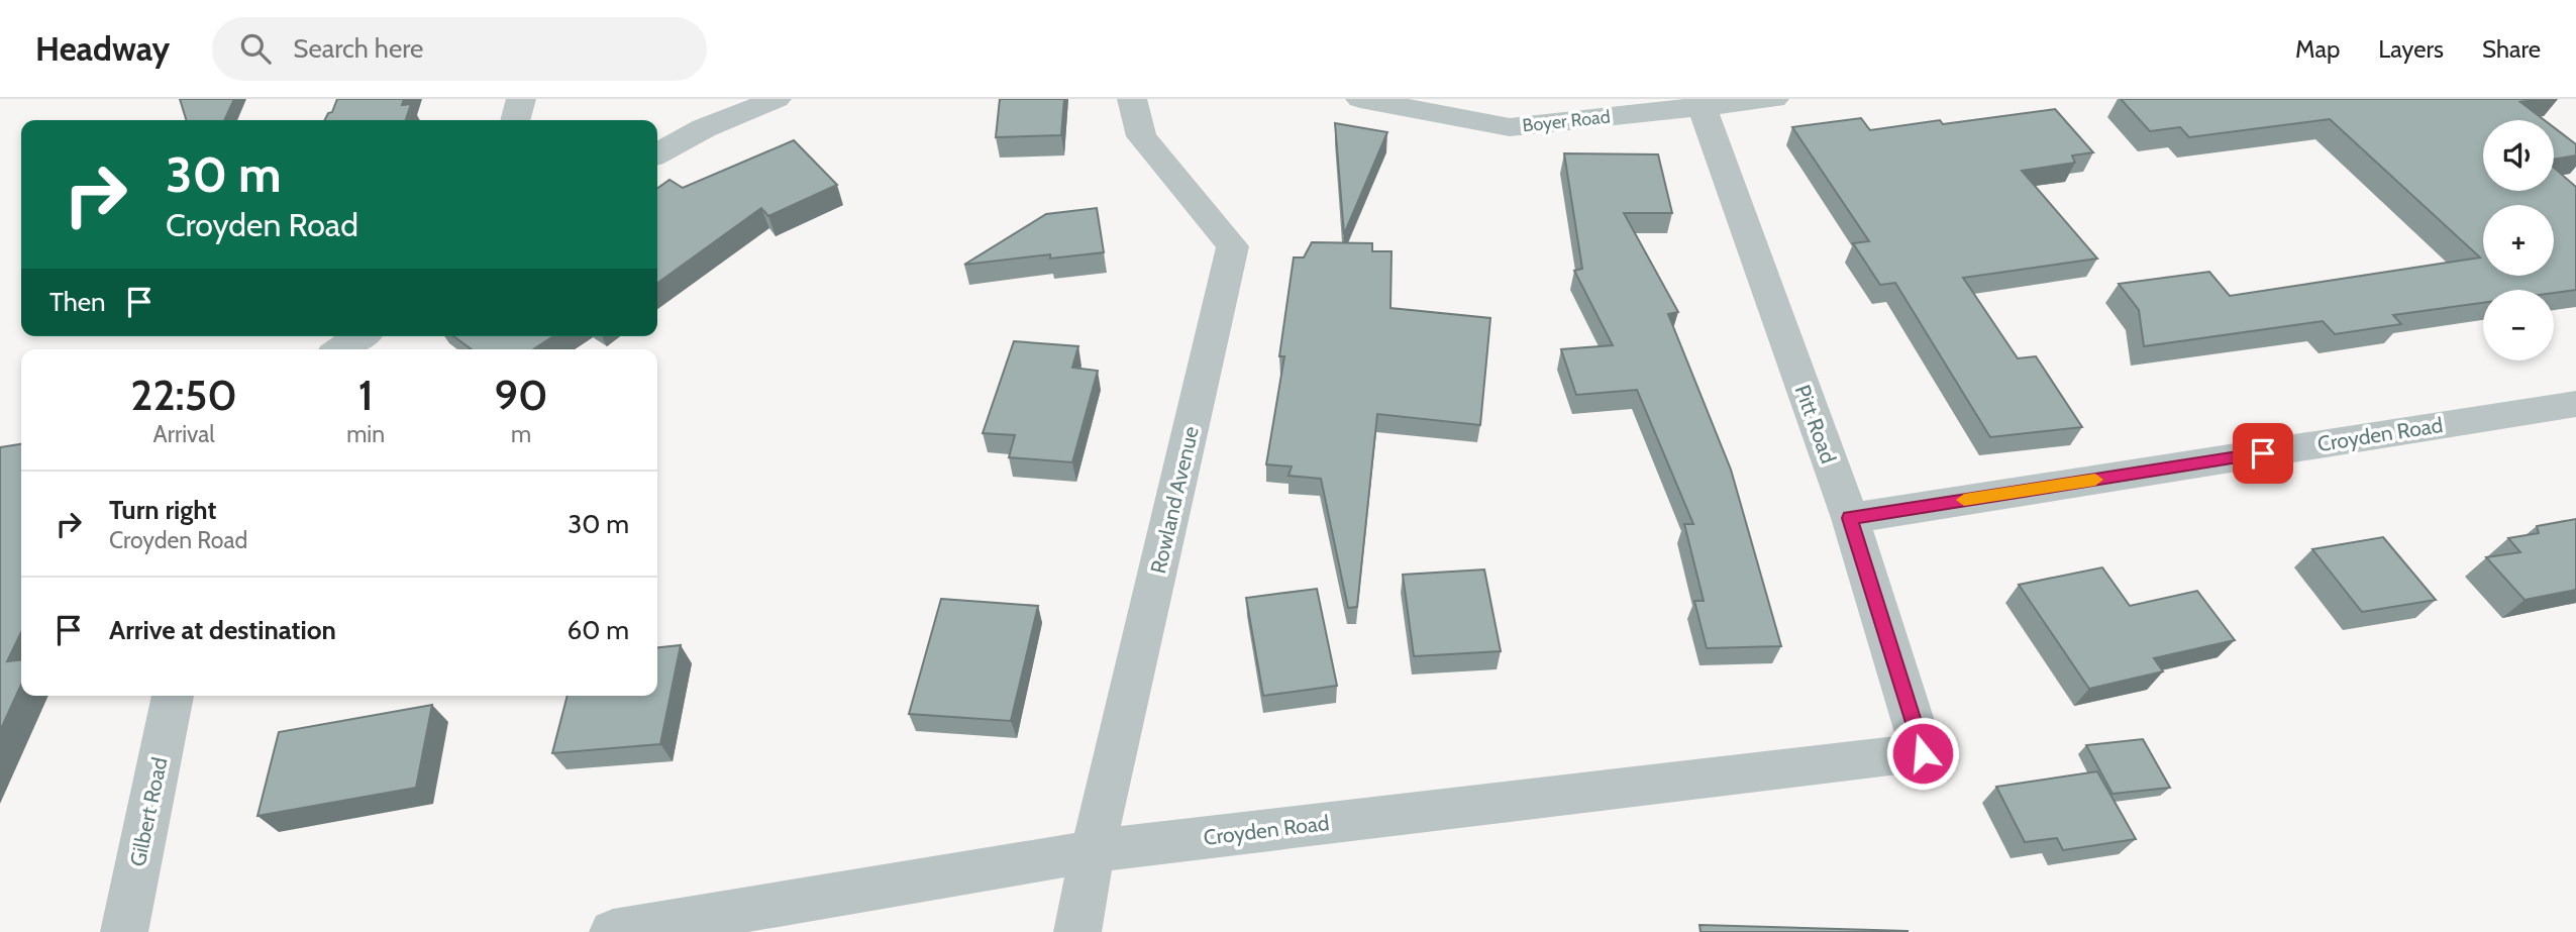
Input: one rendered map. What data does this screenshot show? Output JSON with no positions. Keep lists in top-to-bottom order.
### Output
{
  "streets": {
    "street": [
      "Boyer Road",
      "Pitt Road",
      "Croyden Road",
      "Rowland Avenue",
      "Gilbert Road"
    ]
  },
  "crossings": [
    ["Boyer Road", "Pitt Road"],
    ["Pitt Road", "Croyden Road"],
    ["Croyden Road", "Rowland Avenue"]
  ],
  "page": {
    "header": "Headway",
    "search": "Search here",
    "nav": ["Map", "Layers", "Share"],
    "map_buttons": ["+", "−"],
    "turn": ["30 m", "Croyden Road"],
    "then": "Then",
    "eta": [
      "22:50",
      "Arrival",
      "1",
      "min",
      "90",
      "m"
    ],
    "list": [
      {
        "name": "Turn right",
        "note": "Croyden Road",
        "value": "30 m"
      },
      {
        "name": "Arrive at destination",
        "value": "60 m"
      }
    ]
  }
}
